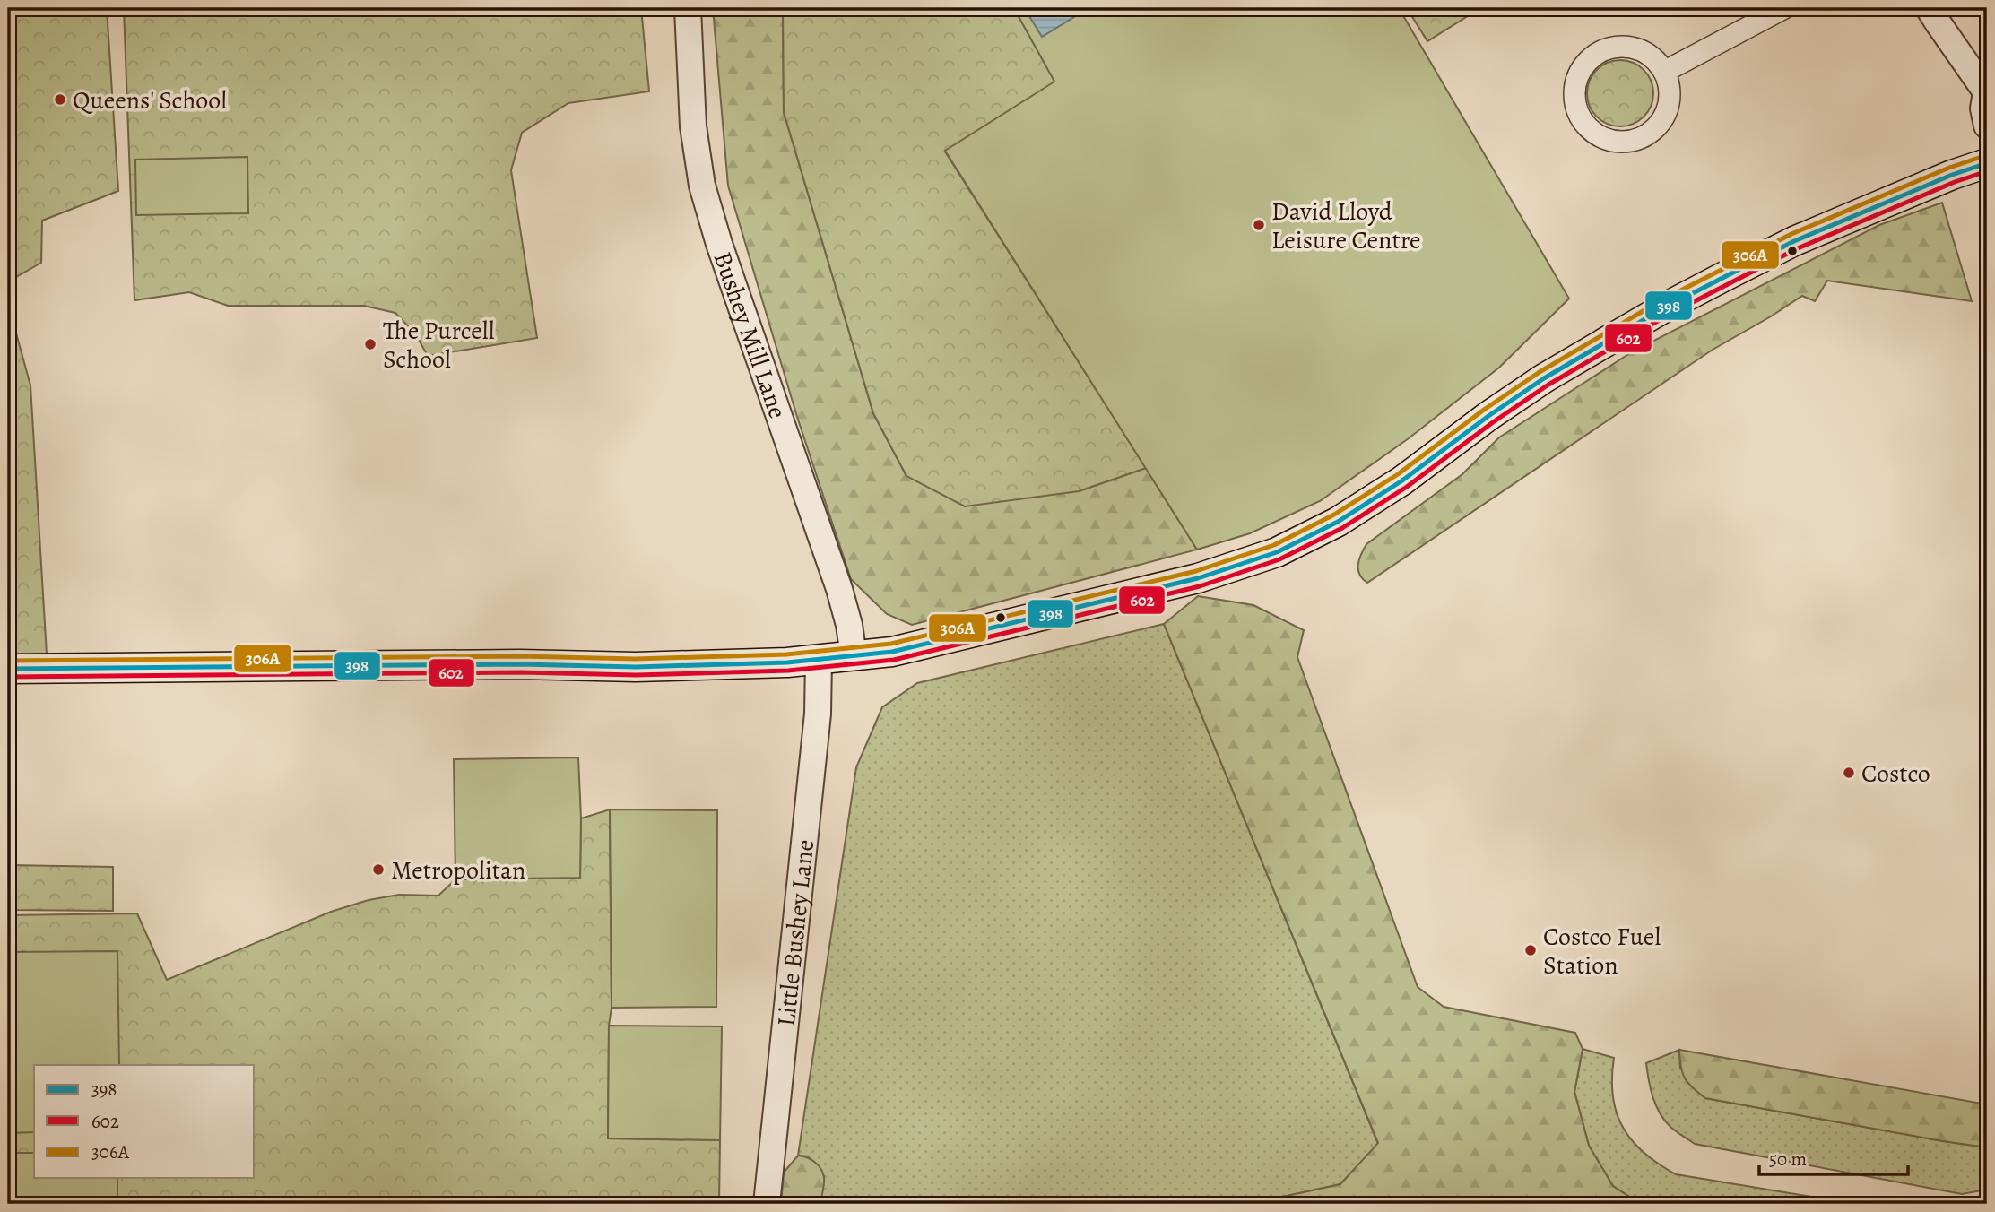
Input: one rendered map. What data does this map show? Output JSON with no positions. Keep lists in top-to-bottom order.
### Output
{
  "streets": {
    "street": ["Bushey Mill Lane", "Little Bushey Lane"]
  },
  "places": [
    "Queens' School",
    "David Lloyd Leisure Centre",
    "The Purcell School",
    "Costco",
    "Metropolitan",
    "Costco Fuel Station"
  ],
  "lines": ["transit line 306A", "transit line 398", "transit line 602"],
  "legend": ["398", "602", "306A"],
  "scale_bar": "50 m"
}
